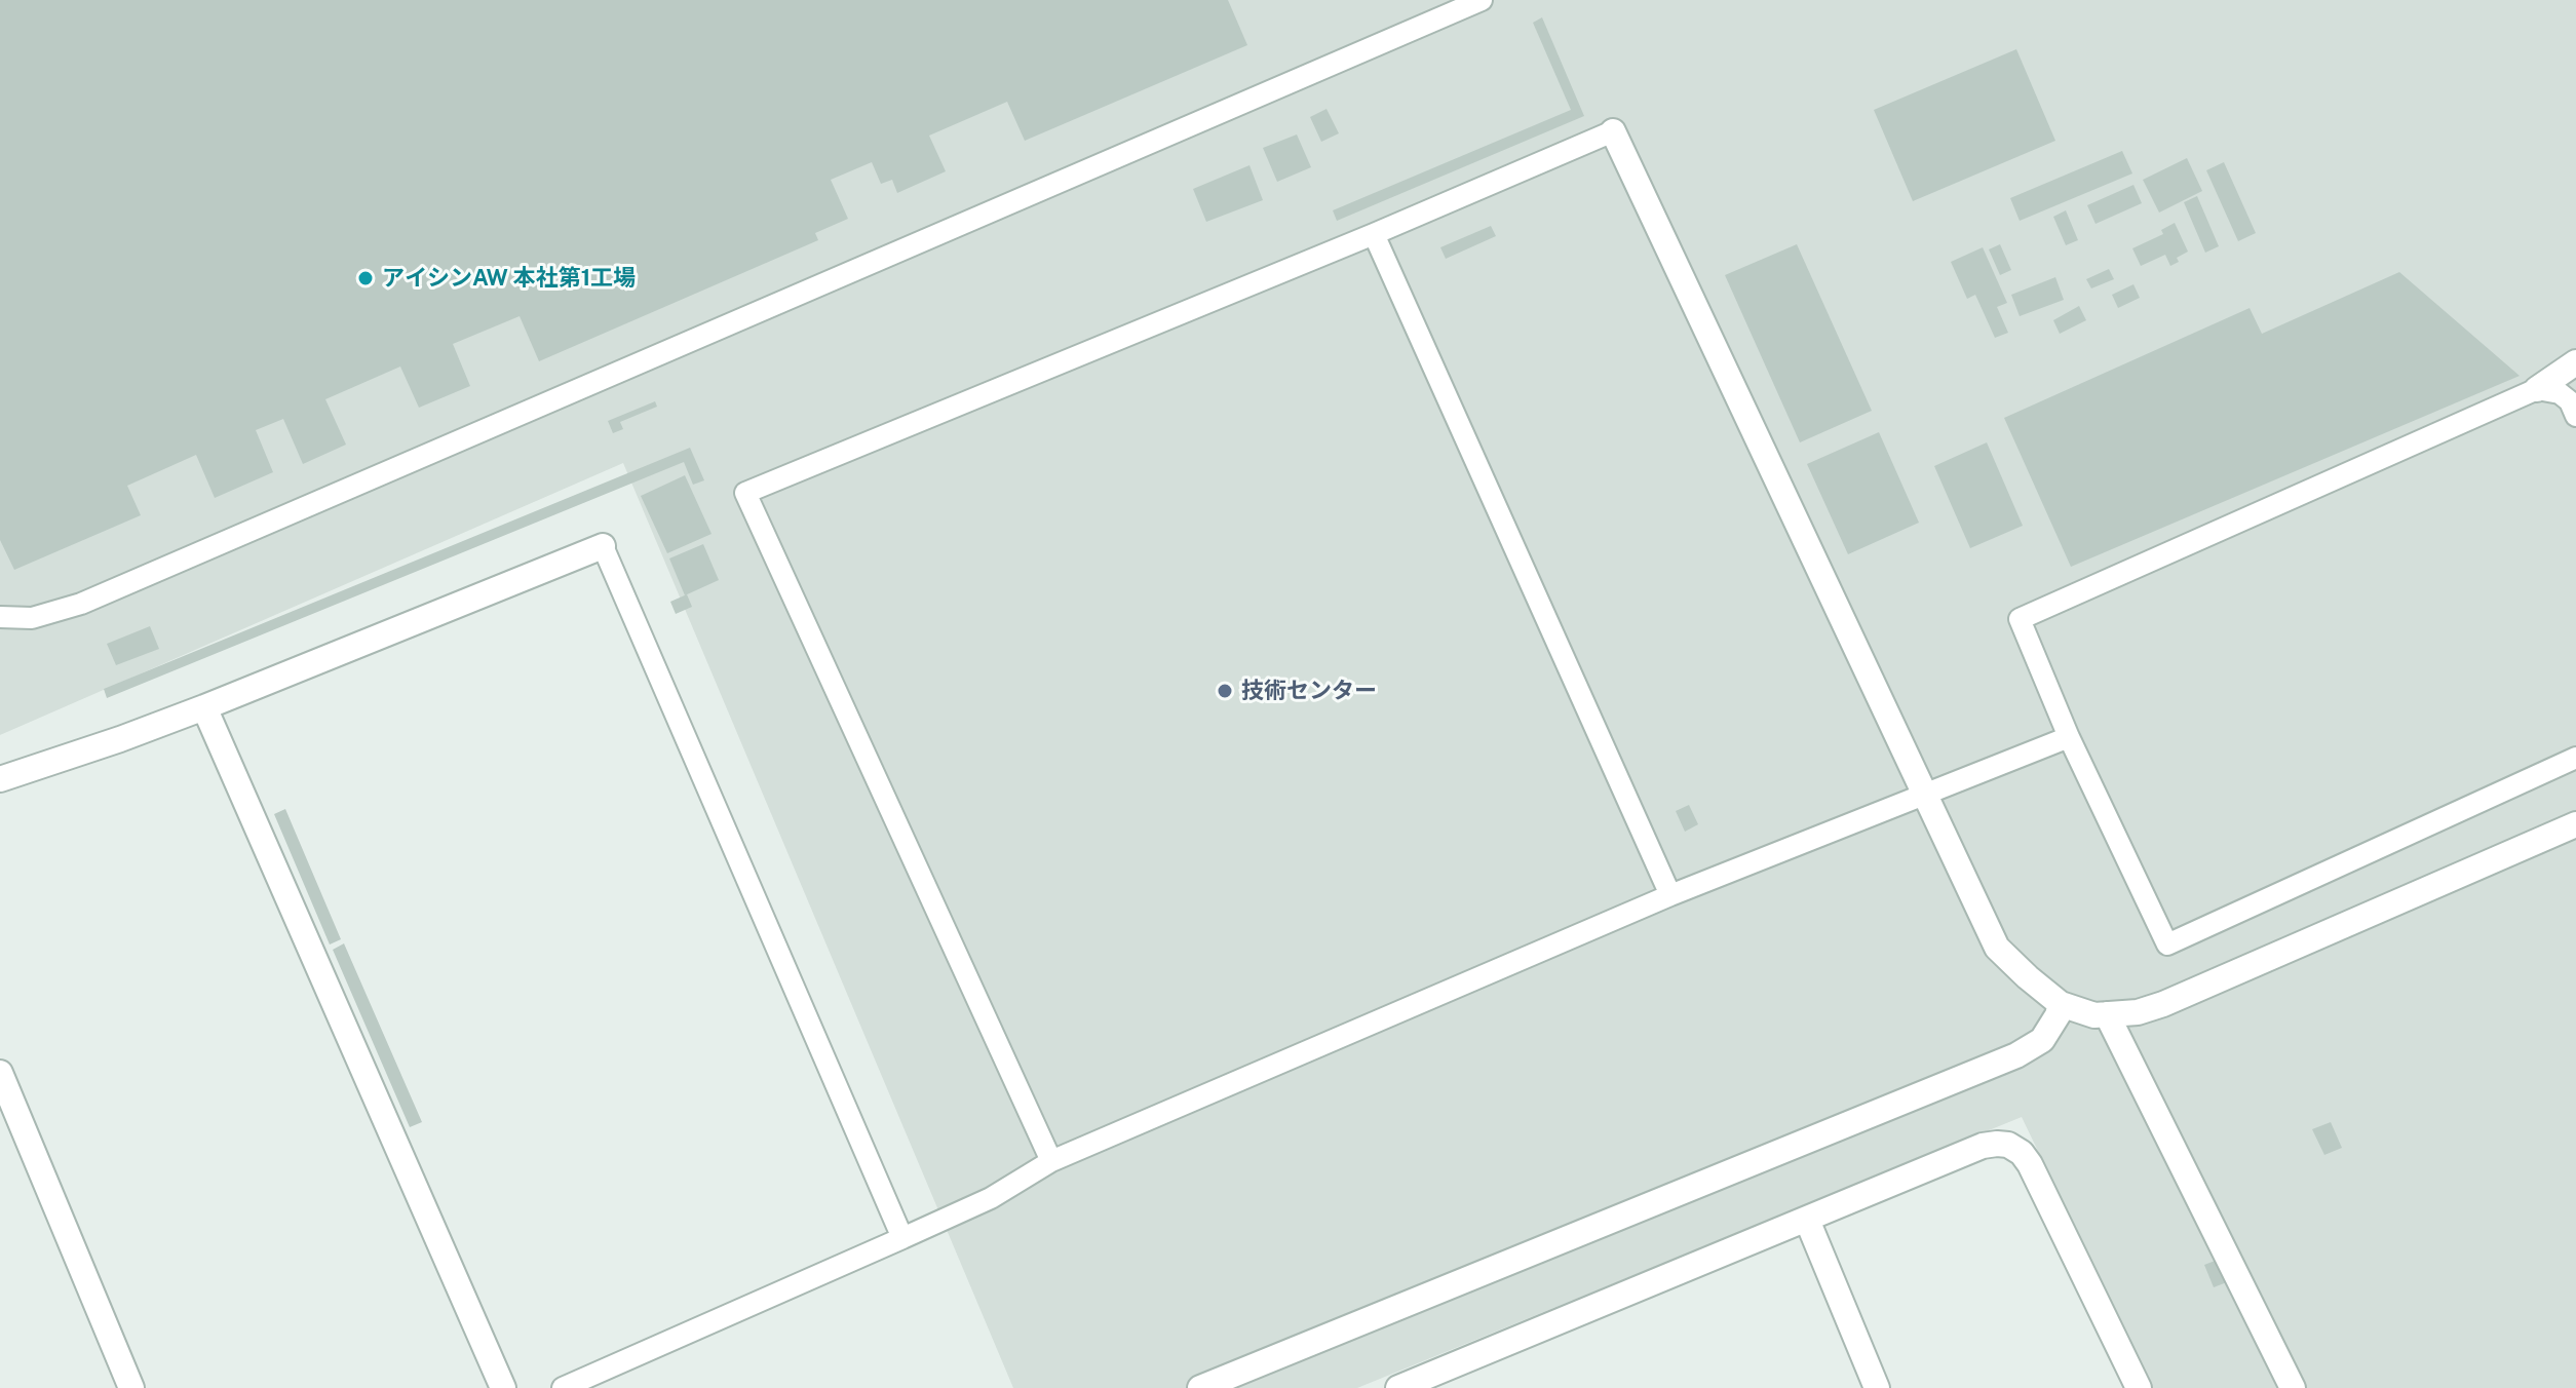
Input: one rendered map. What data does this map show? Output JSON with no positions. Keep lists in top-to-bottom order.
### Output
{
  "places": ["アイシンAW 本社第1工場", "技術センター"]
}
